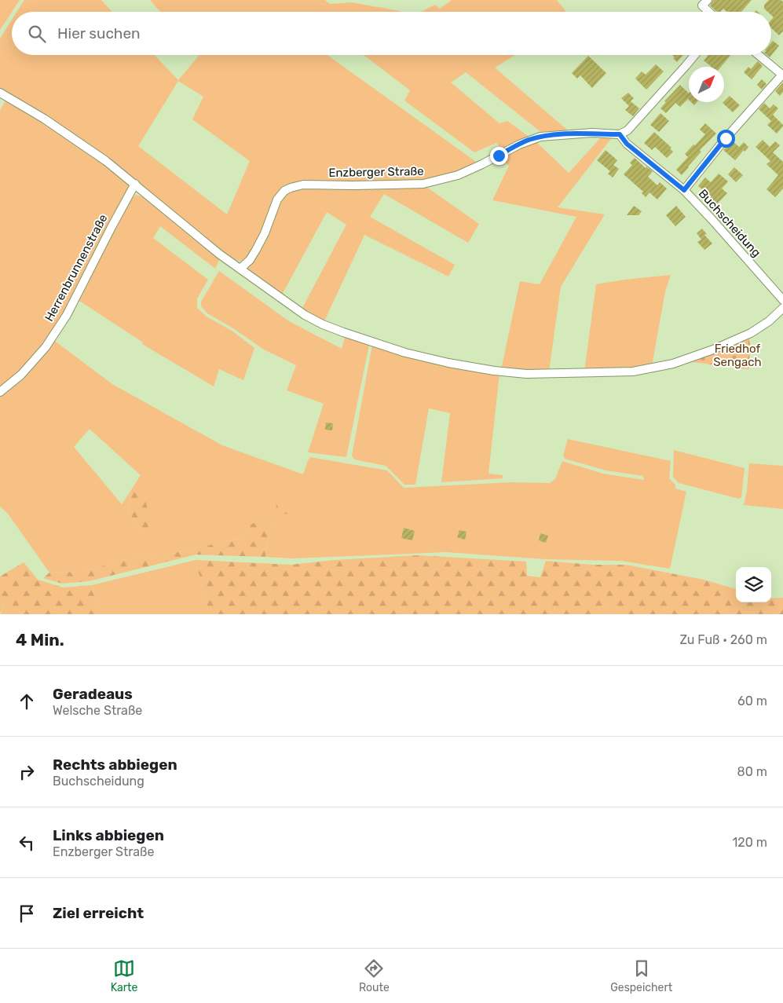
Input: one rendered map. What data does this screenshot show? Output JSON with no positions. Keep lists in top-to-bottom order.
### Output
{
  "streets": {
    "street": ["Enzberger Straße", "Buchscheidung", "Herrenbrunnenstraße"]
  },
  "crossings": [
    ["Enzberger Straße", "Buchscheidung"]
  ],
  "parks": ["Friedhof Sengach"],
  "north": "top right",
  "page": {
    "search": "Hier suchen",
    "heading": ["4 Min.", "Zu Fuß · 260 m"],
    "list": [
      ["Geradeaus", "Welsche Straße", "60 m"],
      ["Rechts abbiegen", "Buchscheidung", "80 m"],
      ["Links abbiegen", "Enzberger Straße", "120 m"],
      "Ziel erreicht"
    ],
    "nav": ["Karte", "Route", "Gespeichert"]
  }
}
